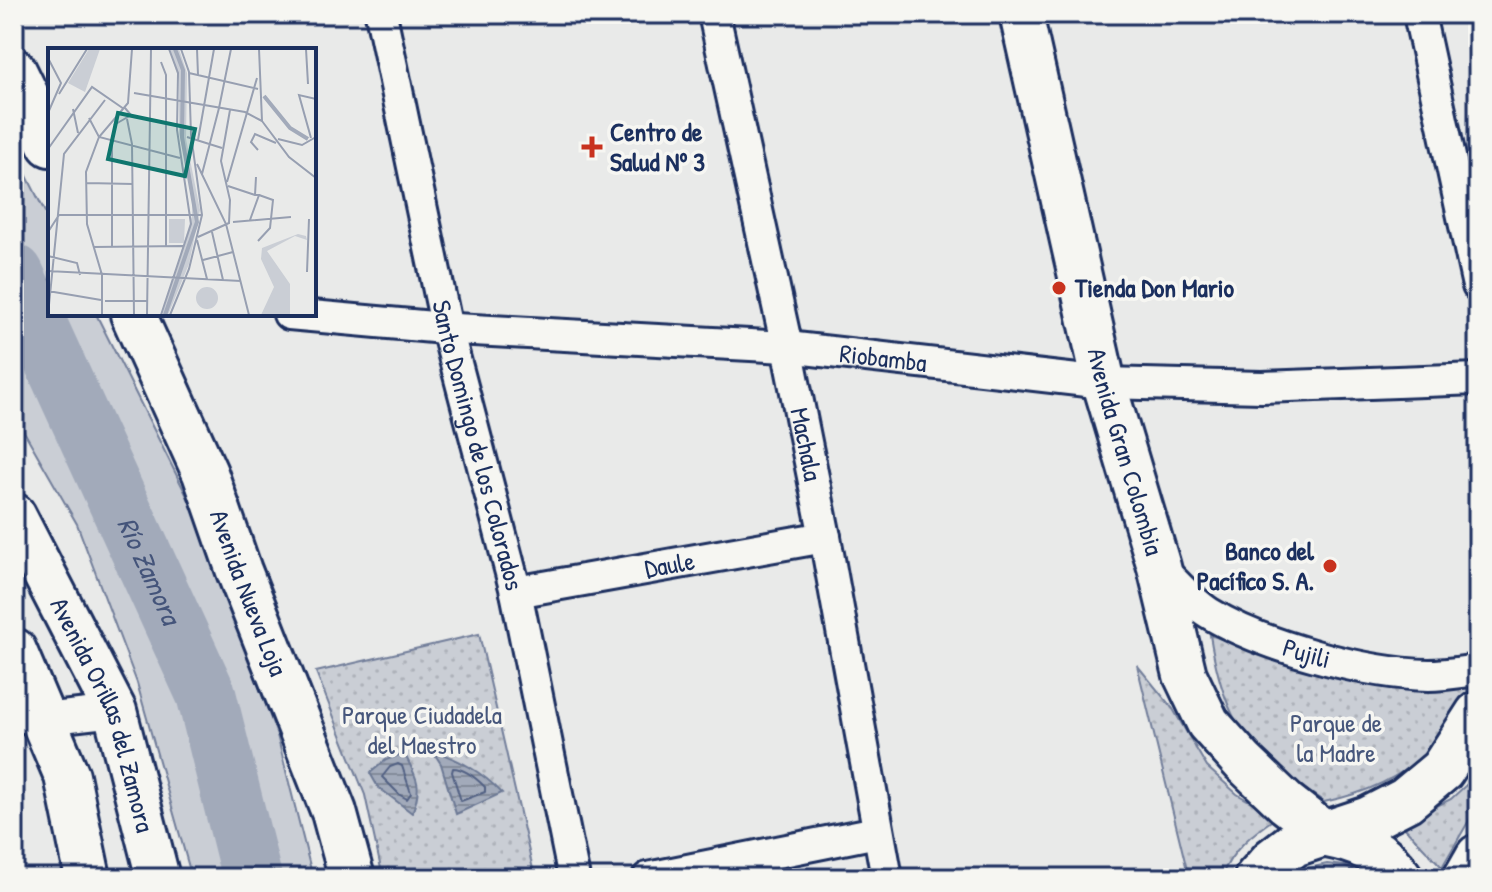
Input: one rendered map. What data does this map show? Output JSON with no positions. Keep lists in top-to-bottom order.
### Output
{
  "streets": {
    "main road": ["Avenida Nueva Loja", "Avenida Orillas del Zamora"],
    "street": [
      "Riobamba",
      "Machala",
      "Santo Domingo de los Colorados",
      "Avenida Gran Colombia",
      "Daule",
      "Pujili"
    ]
  },
  "crossings": [
    ["Riobamba", "Machala"],
    ["Riobamba", "Santo Domingo de los Colorados"],
    ["Riobamba", "Avenida Gran Colombia"],
    ["Machala", "Daule"],
    ["Santo Domingo de los Colorados", "Daule"],
    ["Avenida Gran Colombia", "Pujili"]
  ],
  "water": ["Río Zamora"],
  "parks": ["Parque Ciudadela del Maestro", "Parque de la Madre"],
  "places": {
    "health": ["Centro de Salud Nº 3"],
    "other": ["Tienda Don Mario", "Banco del Pacífico S. A."]
  }
}
